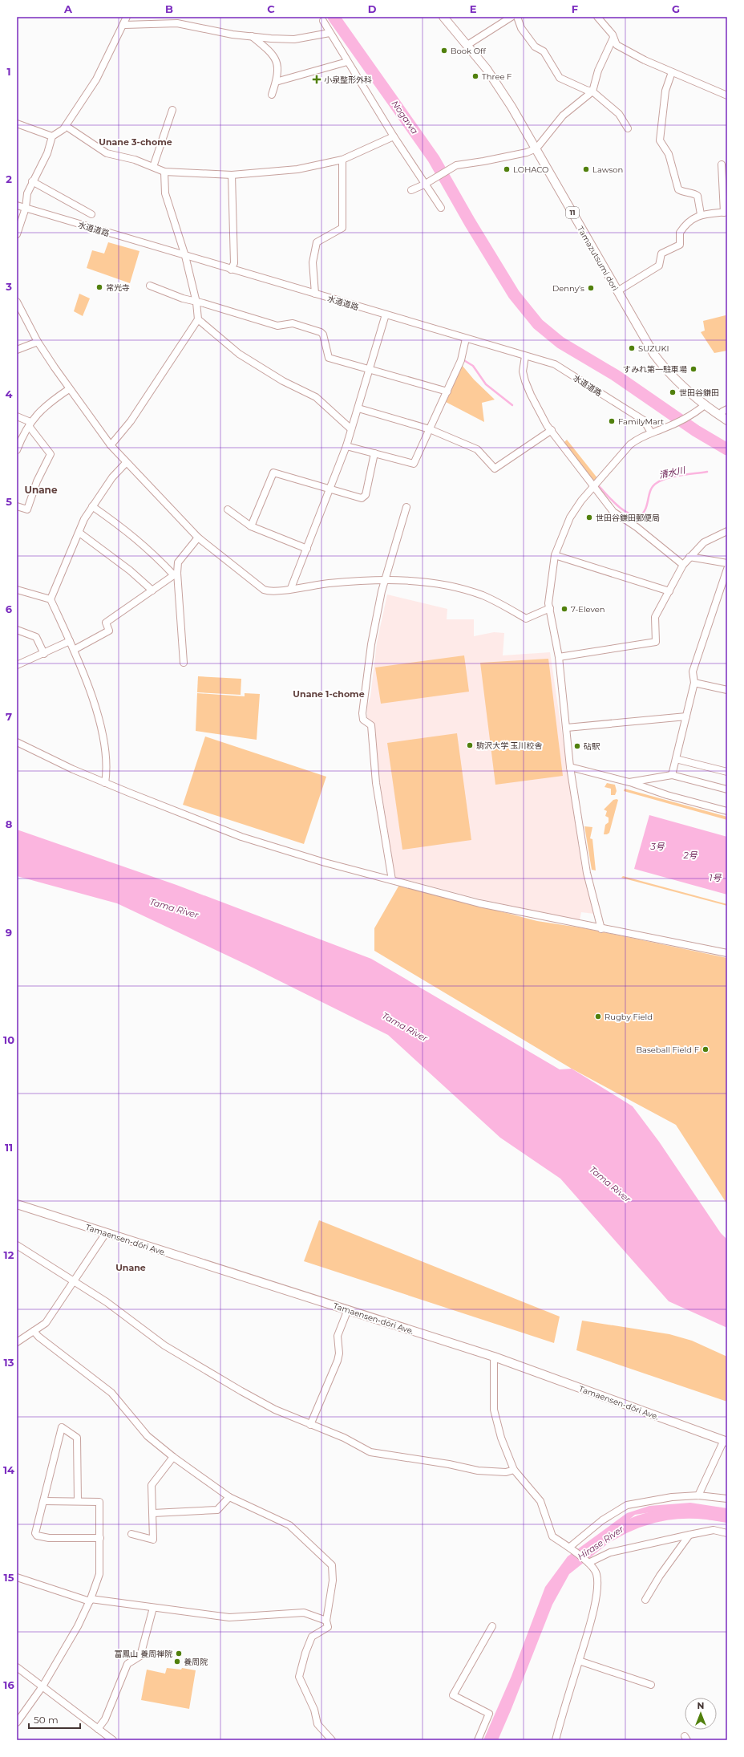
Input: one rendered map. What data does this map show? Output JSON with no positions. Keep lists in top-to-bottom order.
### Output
{
  "streets": {
    "main road": ["11", "Tamazutsumi dori", "Tamaensen-dōri Ave."],
    "street": ["水道道路"]
  },
  "districts": [
    "Unane 3-chome",
    "Unane",
    "Unane 1-chome",
    "Unane"
  ],
  "water": [
    "Nogawa",
    "清水川",
    "3号",
    "2号",
    "1号",
    "Tama River",
    "Hirase River"
  ],
  "places": {
    "other": [
      "Book Off",
      "Three F",
      "LOHACO",
      "Lawson",
      "常光寺",
      "Denny's",
      "SUZUKI",
      "すみれ第一駐車場",
      "世田谷鎌田",
      "FamilyMart",
      "世田谷鎌田郵便局",
      "7-Eleven",
      "駒沢大学 玉川校舎",
      "砧駅",
      "Rugby Field",
      "Baseball Field F",
      "富鳳山 養周禅院",
      "養周院"
    ],
    "health": ["小泉整形外科"]
  },
  "scale_bar": "50 m",
  "north": "top",
  "grid": {
    "columns": [
      "A",
      "B",
      "C",
      "D",
      "E",
      "F",
      "G"
    ],
    "rows": [
      "1",
      "2",
      "3",
      "4",
      "5",
      "6",
      "7",
      "8",
      "9",
      "10",
      "11",
      "12",
      "13",
      "14",
      "15",
      "16"
    ]
  }
}
